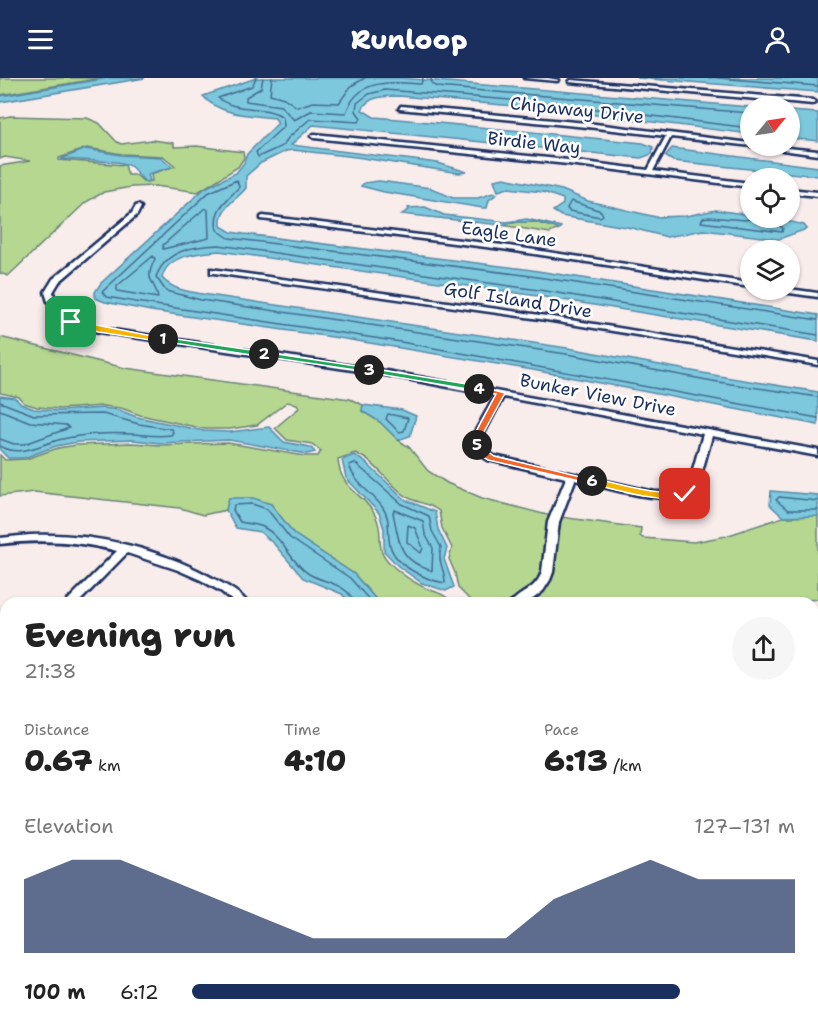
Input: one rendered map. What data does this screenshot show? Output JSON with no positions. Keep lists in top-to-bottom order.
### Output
{
  "streets": {
    "street": [
      "Chipaway Drive",
      "Birdie Way",
      "Eagle Lane",
      "Golf Island Drive",
      "Bunker View Drive"
    ]
  },
  "north": "top right",
  "page": {
    "header": "Runloop",
    "pins": [
      "1",
      "2",
      "3",
      "4",
      "5",
      "6"
    ],
    "heading": ["Evening run", "21:38"],
    "stats": [
      ["Distance", "0.67 km"],
      ["Time", "4:10"],
      ["Pace", "6:13 /km"]
    ],
    "chart": ["Elevation", "127–131 m"],
    "list": [
      {
        "name": "100 m",
        "note": "6:12"
      }
    ]
  }
}
